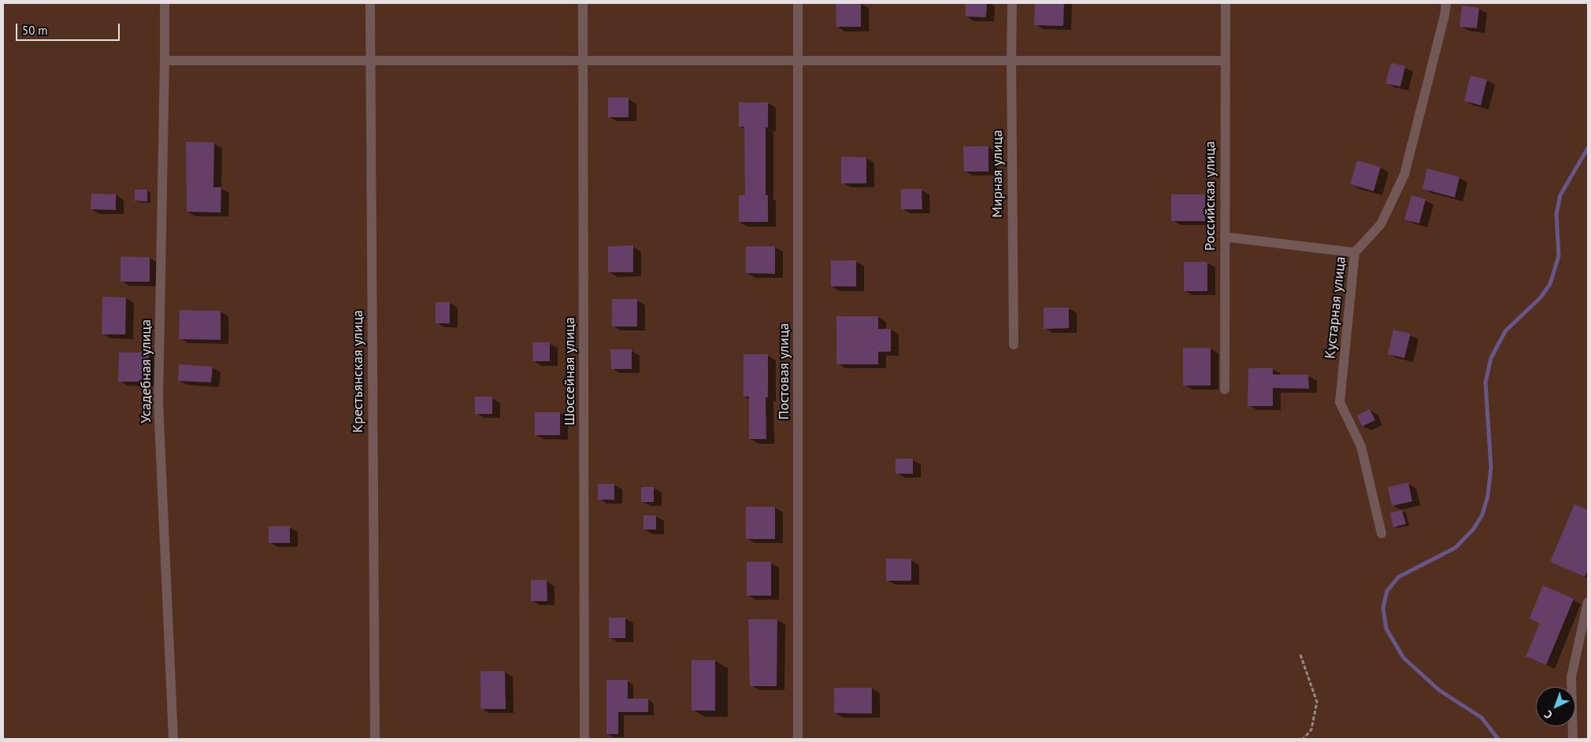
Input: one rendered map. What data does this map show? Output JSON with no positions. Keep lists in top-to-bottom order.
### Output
{
  "streets": {
    "street": [
      "Мирная улица",
      "Российская улица",
      "Кустарная улица",
      "Усадебная улица",
      "Крестьянская улица",
      "Шоссейная улица",
      "Постовая улица"
    ]
  },
  "scale_bar": "50 m",
  "north": "bottom left"
}
